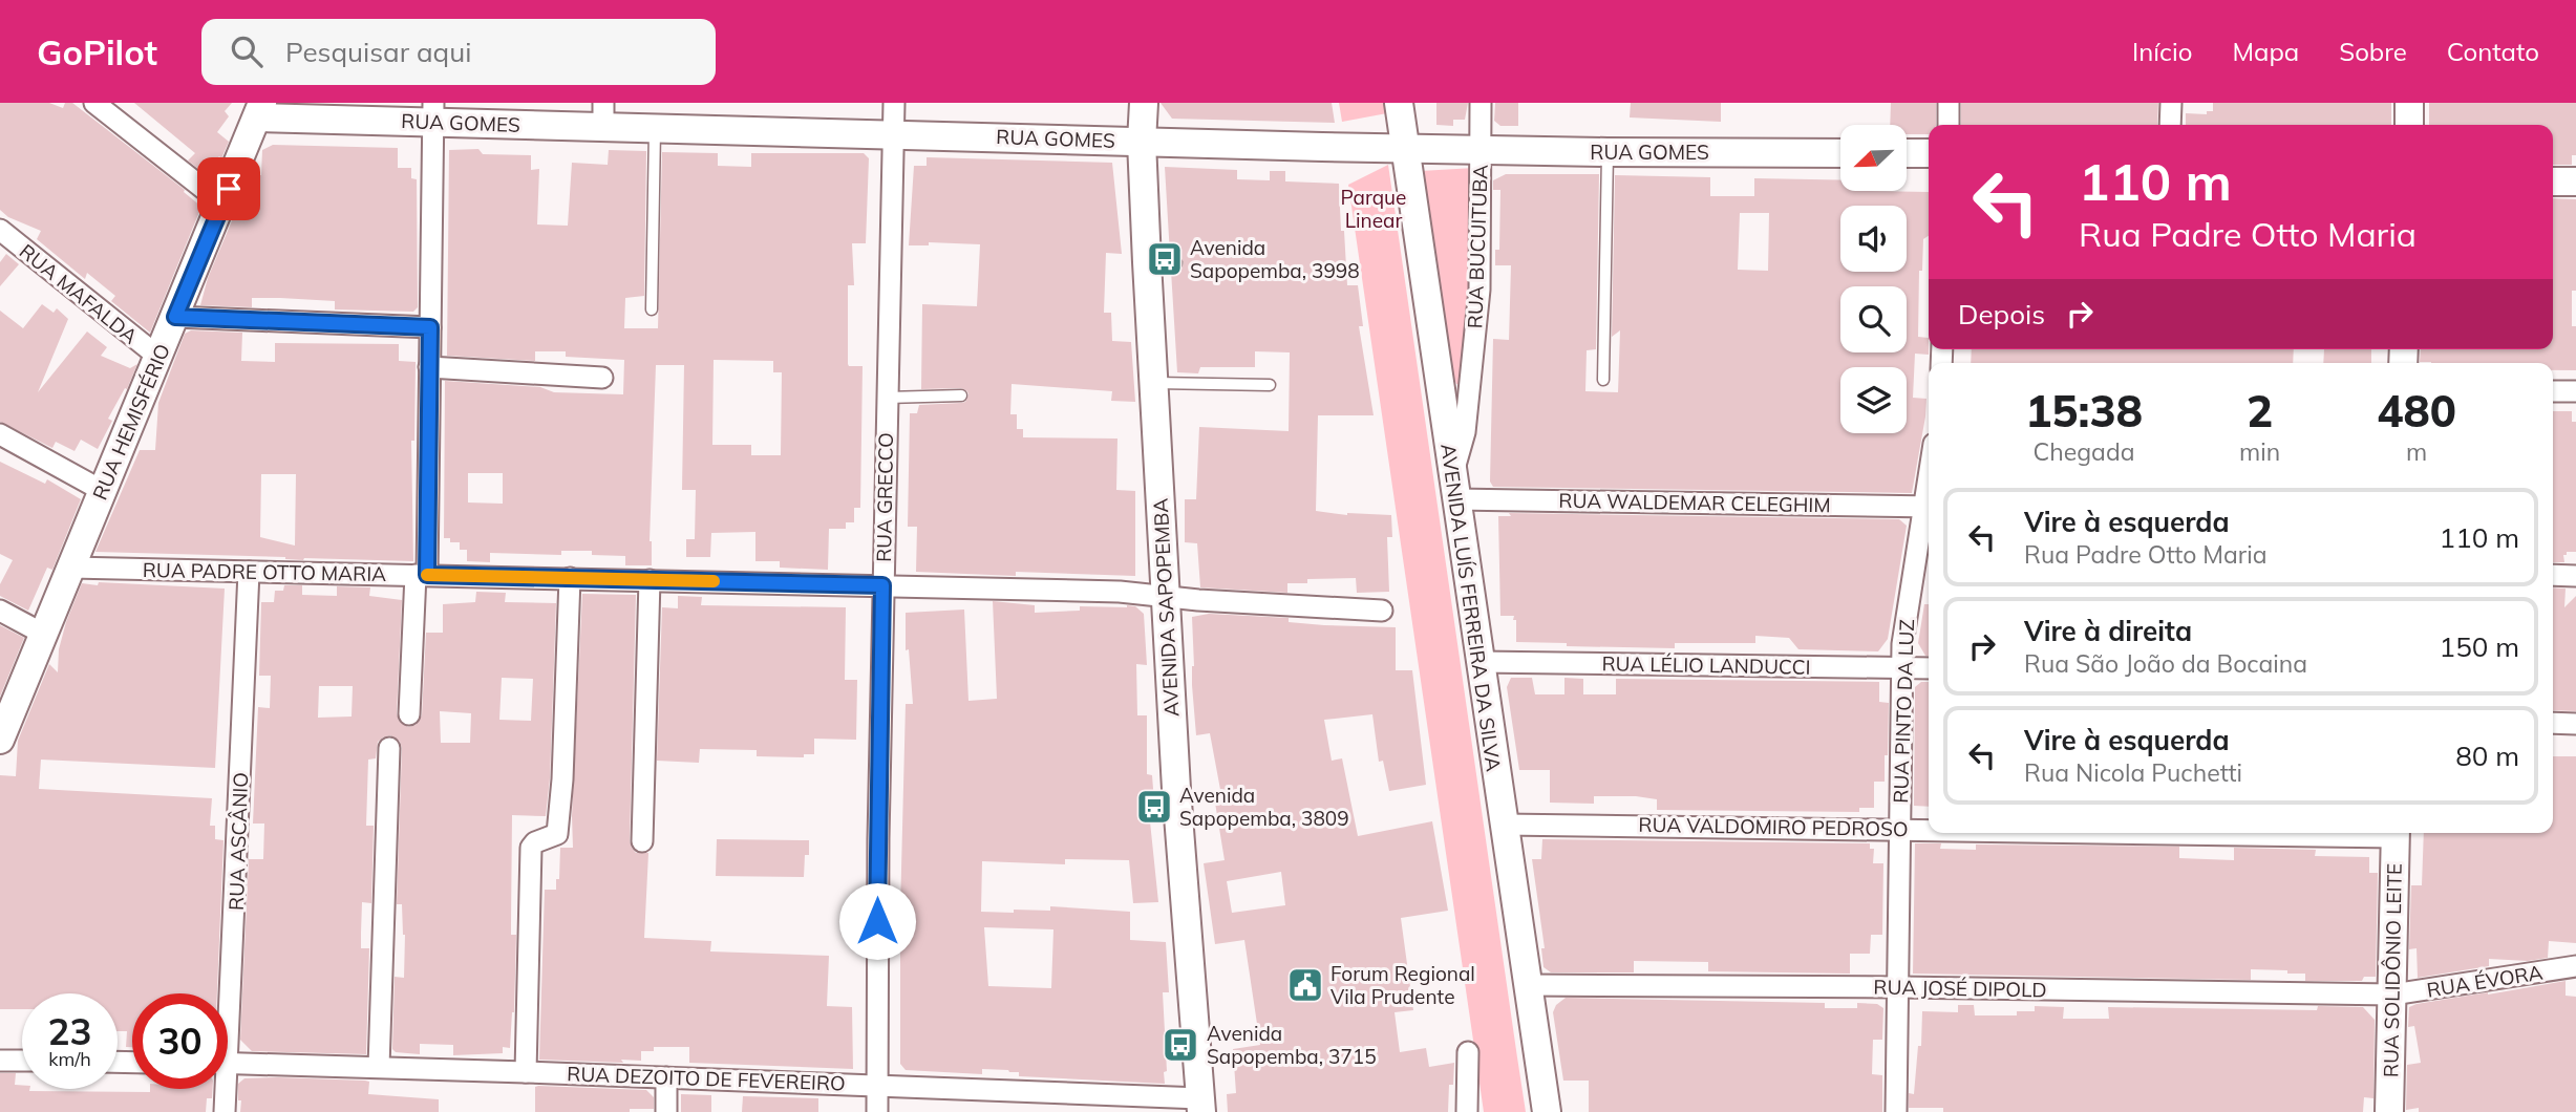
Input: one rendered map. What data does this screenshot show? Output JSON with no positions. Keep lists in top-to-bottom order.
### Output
{
  "streets": {
    "street": [
      "RUA GOMES",
      "RUA BUCUITUBA",
      "RUA MAFALDA",
      "RUA HEMISFÉRIO",
      "RUA GRECCO",
      "RUA WALDEMAR CELEGHIM",
      "RUA PADRE OTTO MARIA",
      "AVENIDA SAPOPEMBA",
      "AVENIDA LUÍS FERREIRA DA SILVA",
      "RUA LÉLIO LANDUCCI",
      "RUA PINTO DA LUZ",
      "RUA VALDOMIRO PEDROSO",
      "RUA ASCÂNIO",
      "RUA SOLIDÔNIO LEITE",
      "RUA ÉVORA",
      "RUA JOSÉ DIPOLD",
      "RUA DEZOITO DE FEVEREIRO"
    ]
  },
  "crossings": [
    ["RUA GOMES", "RUA BUCUITUBA"],
    ["RUA GOMES", "RUA HEMISFÉRIO"],
    ["RUA GOMES", "RUA GRECCO"],
    ["RUA GOMES", "AVENIDA SAPOPEMBA"],
    ["RUA GOMES", "AVENIDA LUÍS FERREIRA DA SILVA"],
    ["RUA BUCUITUBA", "RUA WALDEMAR CELEGHIM"],
    ["RUA BUCUITUBA", "AVENIDA LUÍS FERREIRA DA SILVA"],
    ["RUA MAFALDA", "RUA HEMISFÉRIO"],
    ["RUA HEMISFÉRIO", "RUA PADRE OTTO MARIA"],
    ["RUA GRECCO", "RUA PADRE OTTO MARIA"],
    ["RUA GRECCO", "RUA DEZOITO DE FEVEREIRO"],
    ["RUA WALDEMAR CELEGHIM", "AVENIDA LUÍS FERREIRA DA SILVA"],
    ["RUA WALDEMAR CELEGHIM", "RUA PINTO DA LUZ"],
    ["RUA PADRE OTTO MARIA", "AVENIDA SAPOPEMBA"],
    ["RUA PADRE OTTO MARIA", "RUA ASCÂNIO"],
    ["AVENIDA SAPOPEMBA", "RUA DEZOITO DE FEVEREIRO"],
    ["AVENIDA LUÍS FERREIRA DA SILVA", "RUA LÉLIO LANDUCCI"],
    ["AVENIDA LUÍS FERREIRA DA SILVA", "RUA VALDOMIRO PEDROSO"],
    ["AVENIDA LUÍS FERREIRA DA SILVA", "RUA JOSÉ DIPOLD"],
    ["RUA LÉLIO LANDUCCI", "RUA PINTO DA LUZ"],
    ["RUA PINTO DA LUZ", "RUA VALDOMIRO PEDROSO"],
    ["RUA PINTO DA LUZ", "RUA JOSÉ DIPOLD"],
    ["RUA SOLIDÔNIO LEITE", "RUA ÉVORA"],
    ["RUA SOLIDÔNIO LEITE", "RUA JOSÉ DIPOLD"],
    ["RUA ÉVORA", "RUA JOSÉ DIPOLD"]
  ],
  "parks": ["Parque Linear"],
  "places": {
    "bus stop": ["Avenida Sapopemba, 3998", "Avenida Sapopemba, 3809", "Avenida Sapopemba, 3715"],
    "public building": ["Forum Regional Vila Prudente"]
  },
  "north": "bottom left",
  "page": {
    "header": "GoPilot",
    "search": "Pesquisar aqui",
    "nav": [
      "Início",
      "Mapa",
      "Sobre",
      "Contato"
    ],
    "turn": ["110 m", "Rua Padre Otto Maria"],
    "then": "Depois",
    "eta": [
      "15:38",
      "Chegada",
      "2",
      "min",
      "480",
      "m"
    ],
    "list": [
      {
        "name": "Vire à esquerda",
        "note": "Rua Padre Otto Maria",
        "value": "110 m"
      },
      {
        "name": "Vire à direita",
        "note": "Rua São João da Bocaina",
        "value": "150 m"
      },
      {
        "name": "Vire à esquerda",
        "note": "Rua Nicola Puchetti",
        "value": "80 m"
      }
    ],
    "speed": "23 km/h",
    "limit": "30"
  }
}
